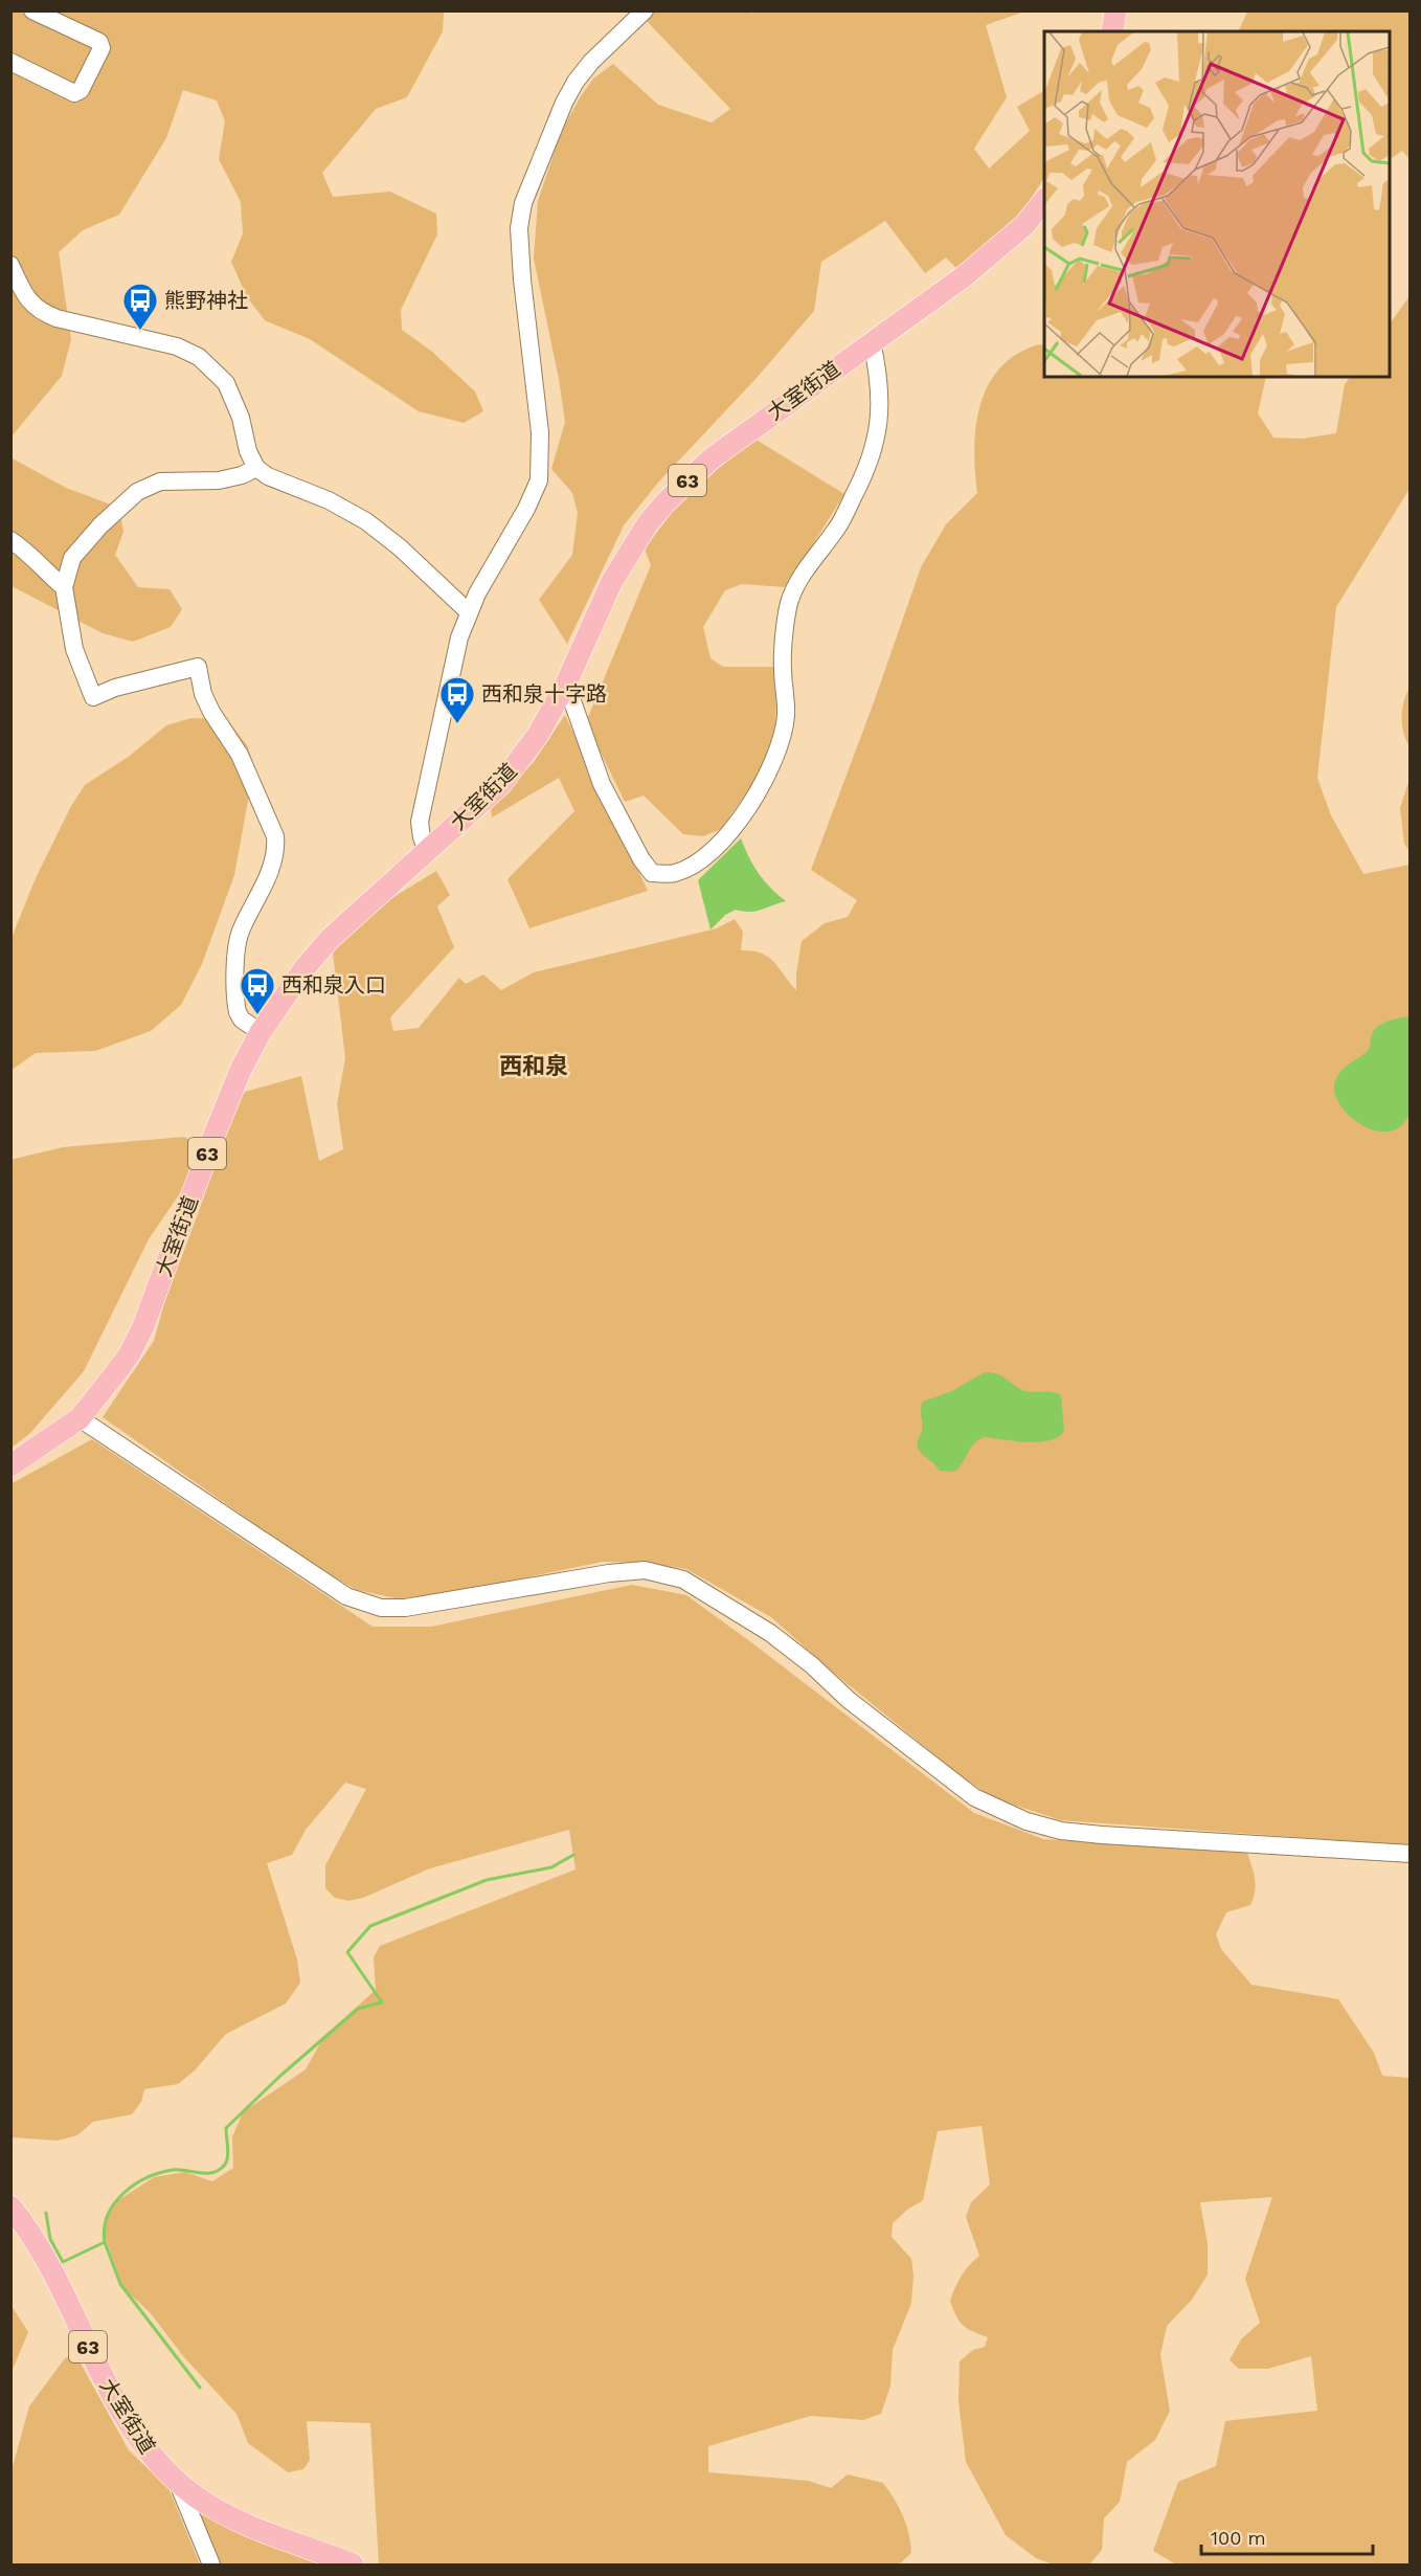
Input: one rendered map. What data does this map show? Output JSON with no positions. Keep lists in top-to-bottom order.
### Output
{
  "streets": {
    "main road": ["大室街道", "63"]
  },
  "districts": ["西和泉"],
  "places": {
    "bus stop": ["熊野神社", "西和泉十字路", "西和泉入口"]
  },
  "scale_bar": "100 m"
}
